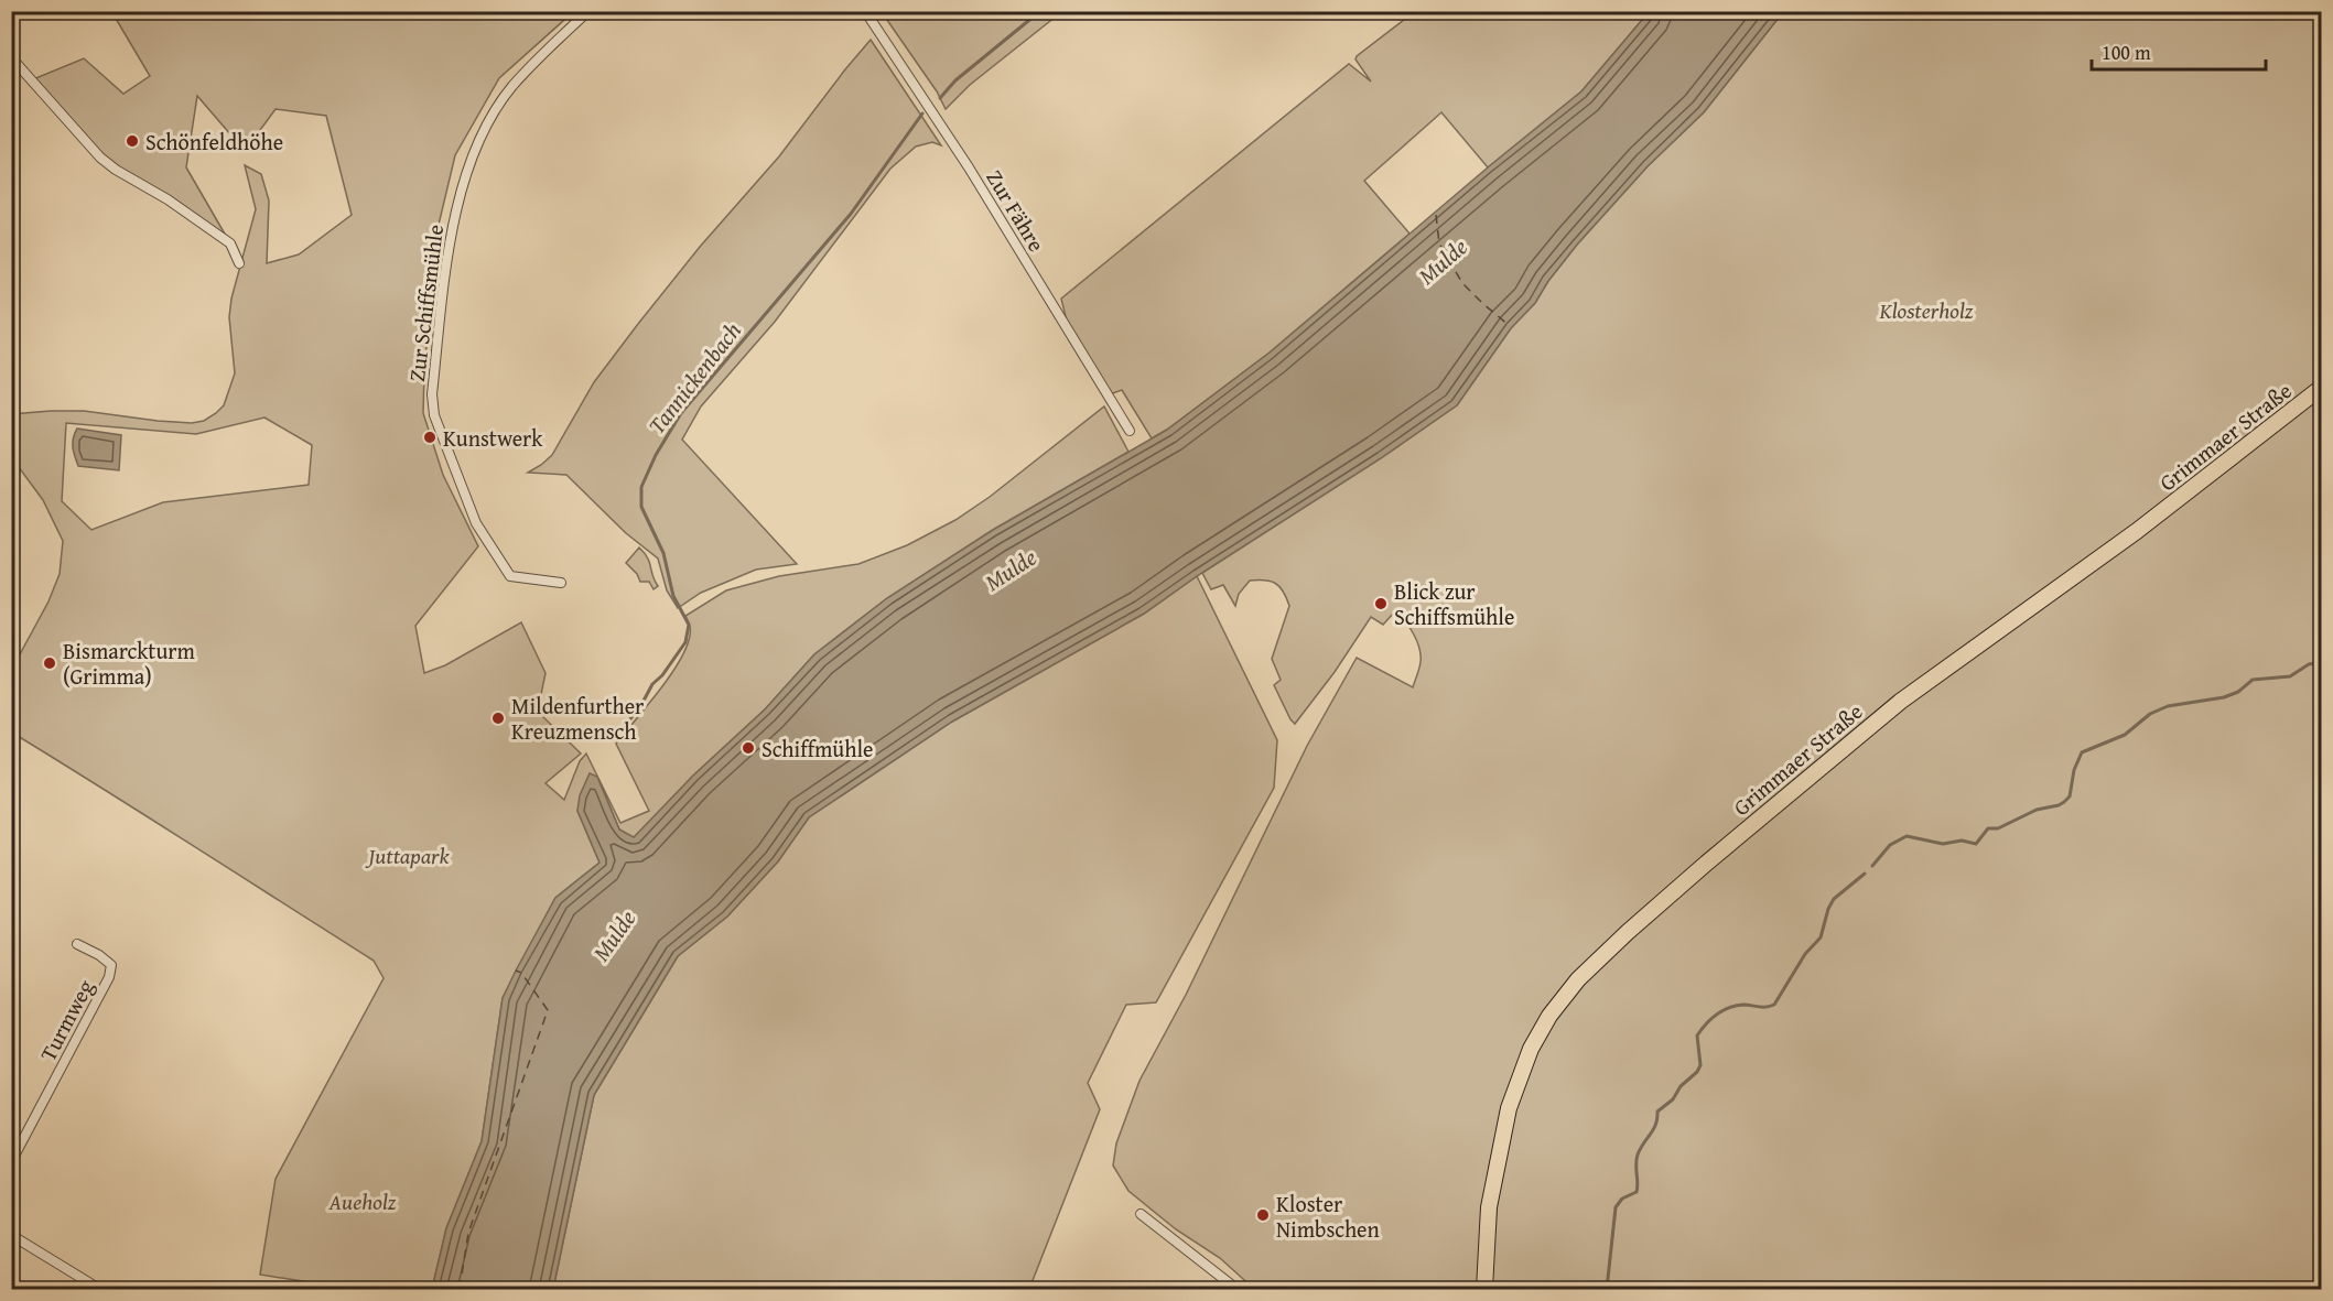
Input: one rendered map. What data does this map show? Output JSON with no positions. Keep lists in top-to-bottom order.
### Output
{
  "streets": {
    "main road": ["Grimmaer Straße"],
    "street": ["Zur Fähre", "Zur Schiffsmühle", "Turmweg"]
  },
  "water": ["Mulde", "Tannickenbach"],
  "parks": ["Klosterholz", "Juttapark", "Aueholz"],
  "places": [
    "Schönfeldhöhe",
    "Kunstwerk",
    "Blick zur Schiffsmühle",
    "Bismarckturm (Grimma)",
    "Mildenfurther Kreuzmensch",
    "Schiffmühle",
    "Kloster Nimbschen"
  ],
  "scale_bar": "100 m"
}
